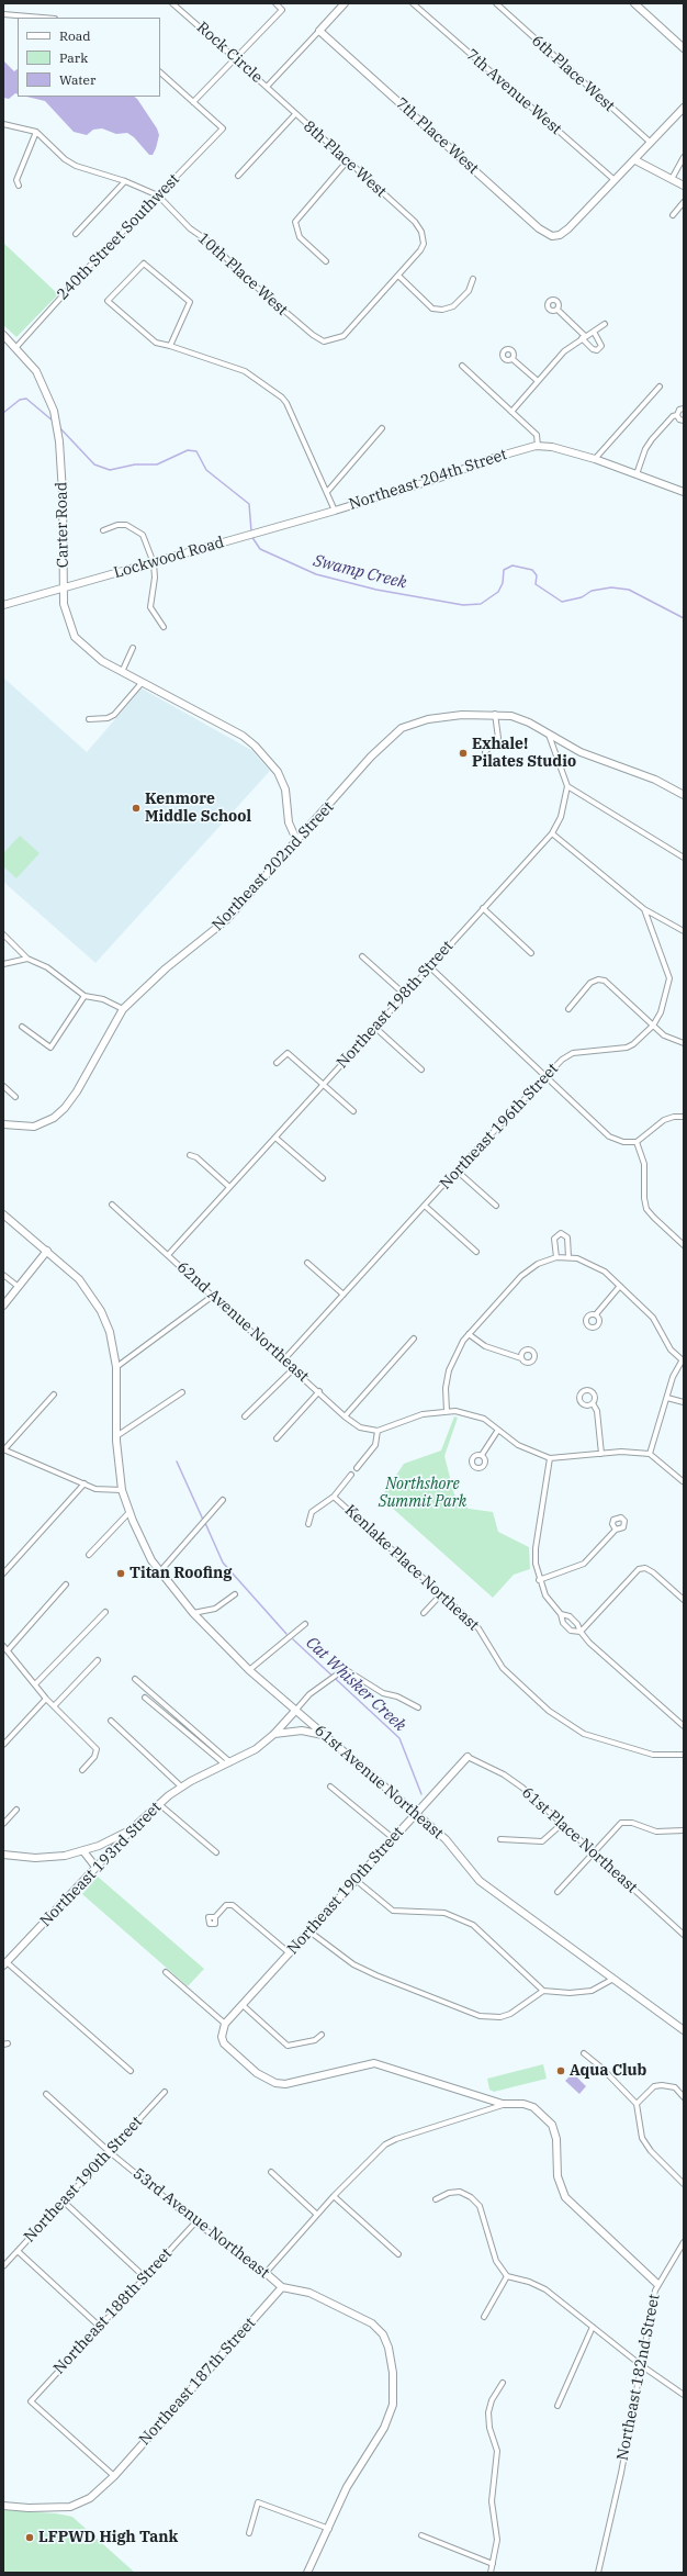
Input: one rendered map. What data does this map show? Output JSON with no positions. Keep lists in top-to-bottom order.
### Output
{
  "streets": {
    "street": [
      "Rock Circle",
      "6th Place West",
      "7th Avenue West",
      "7th Place West",
      "8th Place West",
      "240th Street Southwest",
      "10th Place West",
      "Northeast 204th Street",
      "Carter Road",
      "Lockwood Road",
      "Northeast 202nd Street",
      "Northeast 198th Street",
      "Northeast 196th Street",
      "62nd Avenue Northeast",
      "Kenlake Place Northeast",
      "61st Avenue Northeast",
      "61st Place Northeast",
      "Northeast 193rd Street",
      "Northeast 190th Street",
      "53rd Avenue Northeast",
      "Northeast 188th Street",
      "Northeast 182nd Street",
      "Northeast 187th Street"
    ]
  },
  "crossings": [
    ["Rock Circle", "8th Place West"],
    ["7th Avenue West", "7th Place West"],
    ["8th Place West", "10th Place West"],
    ["240th Street Southwest", "10th Place West"],
    ["240th Street Southwest", "Carter Road"],
    ["Northeast 204th Street", "Lockwood Road"],
    ["Carter Road", "Lockwood Road"],
    ["Carter Road", "Northeast 202nd Street"],
    ["Northeast 198th Street", "62nd Avenue Northeast"],
    ["Northeast 196th Street", "62nd Avenue Northeast"],
    ["61st Avenue Northeast", "Northeast 193rd Street"],
    ["61st Avenue Northeast", "Northeast 190th Street"],
    ["61st Place Northeast", "Northeast 190th Street"],
    ["Northeast 190th Street", "53rd Avenue Northeast"],
    ["53rd Avenue Northeast", "Northeast 188th Street"],
    ["53rd Avenue Northeast", "Northeast 187th Street"],
    ["Northeast 188th Street", "Northeast 187th Street"]
  ],
  "water": ["Swamp Creek", "Cat Whisker Creek"],
  "parks": ["Northshore Summit Park"],
  "places": [
    "Exhale! Pilates Studio",
    "Kenmore Middle School",
    "Titan Roofing",
    "Aqua Club",
    "LFPWD High Tank"
  ],
  "legend": ["Road", "Park", "Water"]
}
